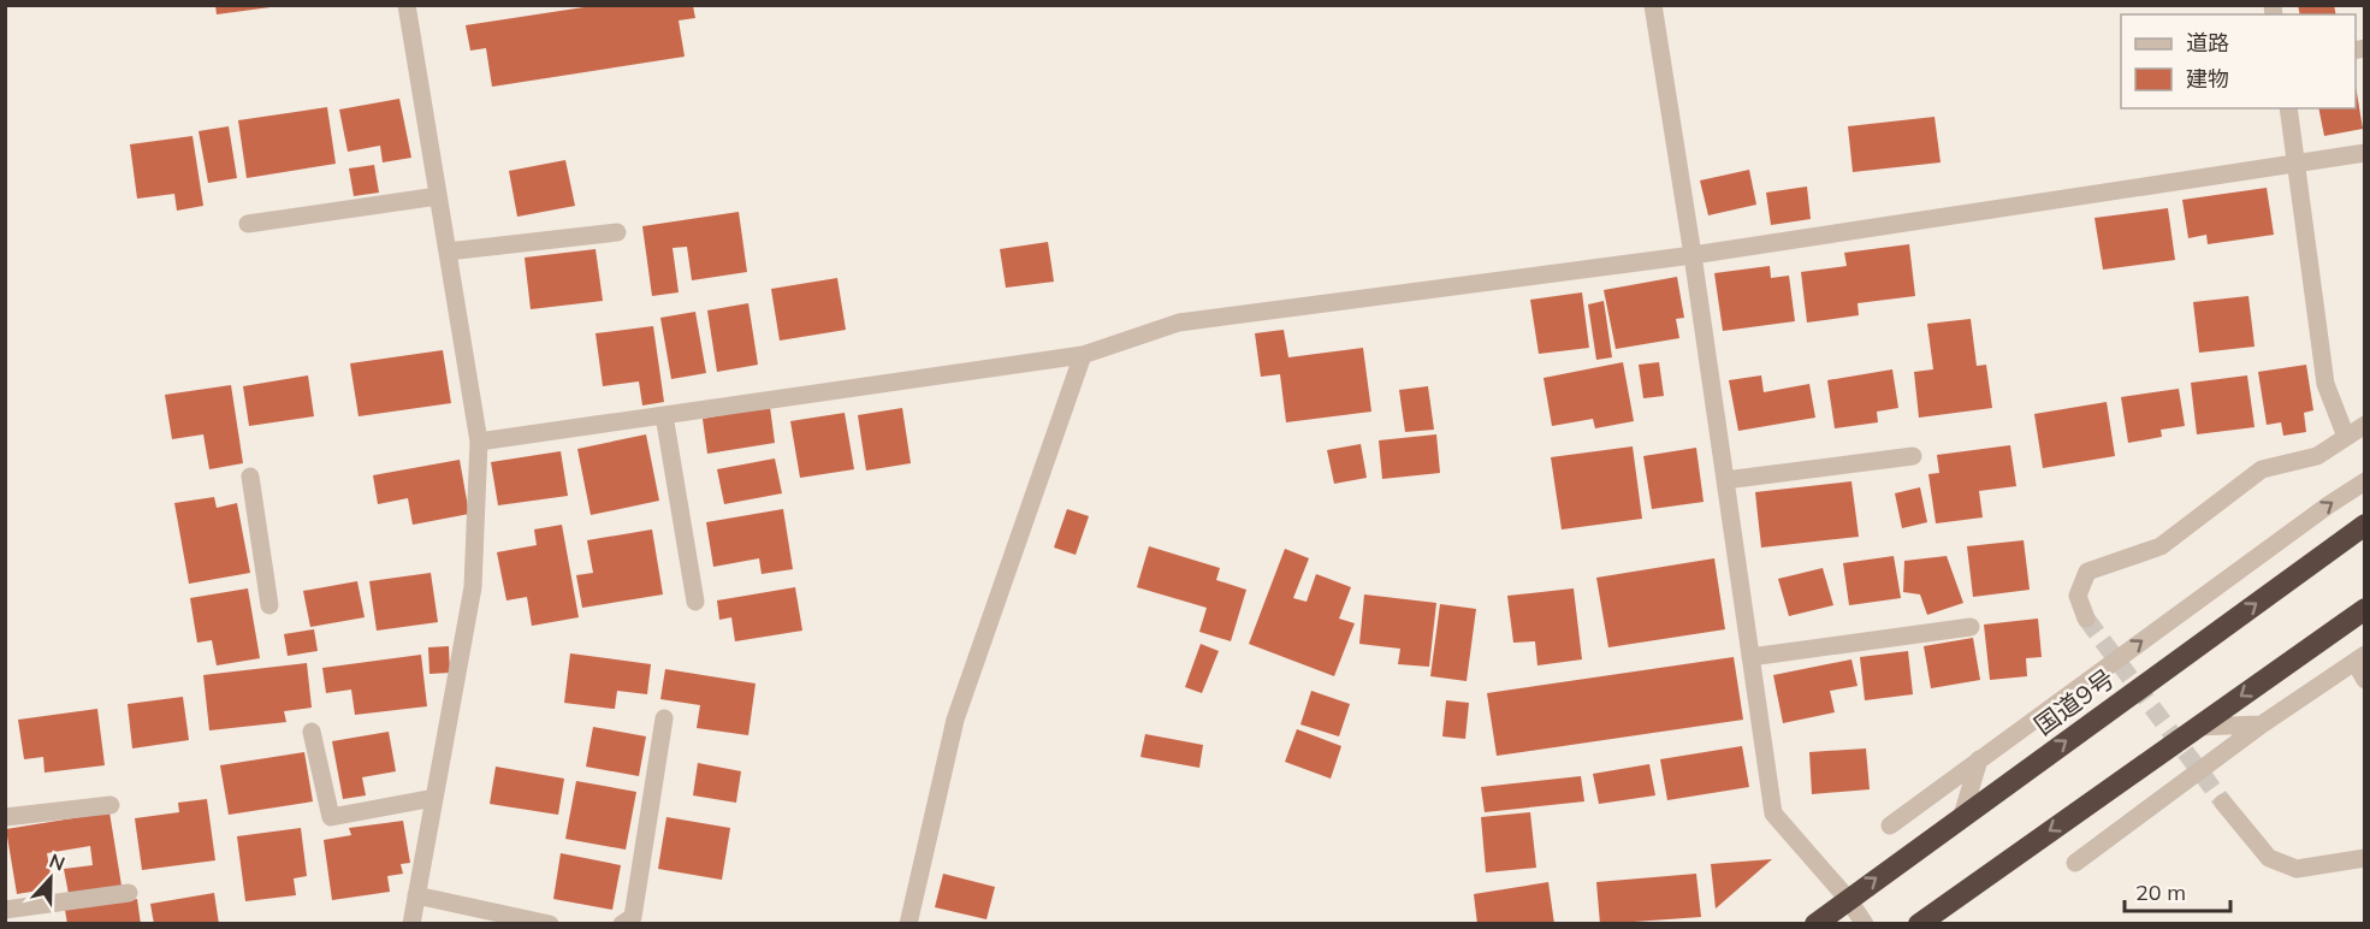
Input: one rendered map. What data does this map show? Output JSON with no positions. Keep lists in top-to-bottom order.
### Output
{
  "streets": {
    "highway": ["国道9号"]
  },
  "legend": ["道路", "建物"],
  "scale_bar": "20 m",
  "north": "top"
}
